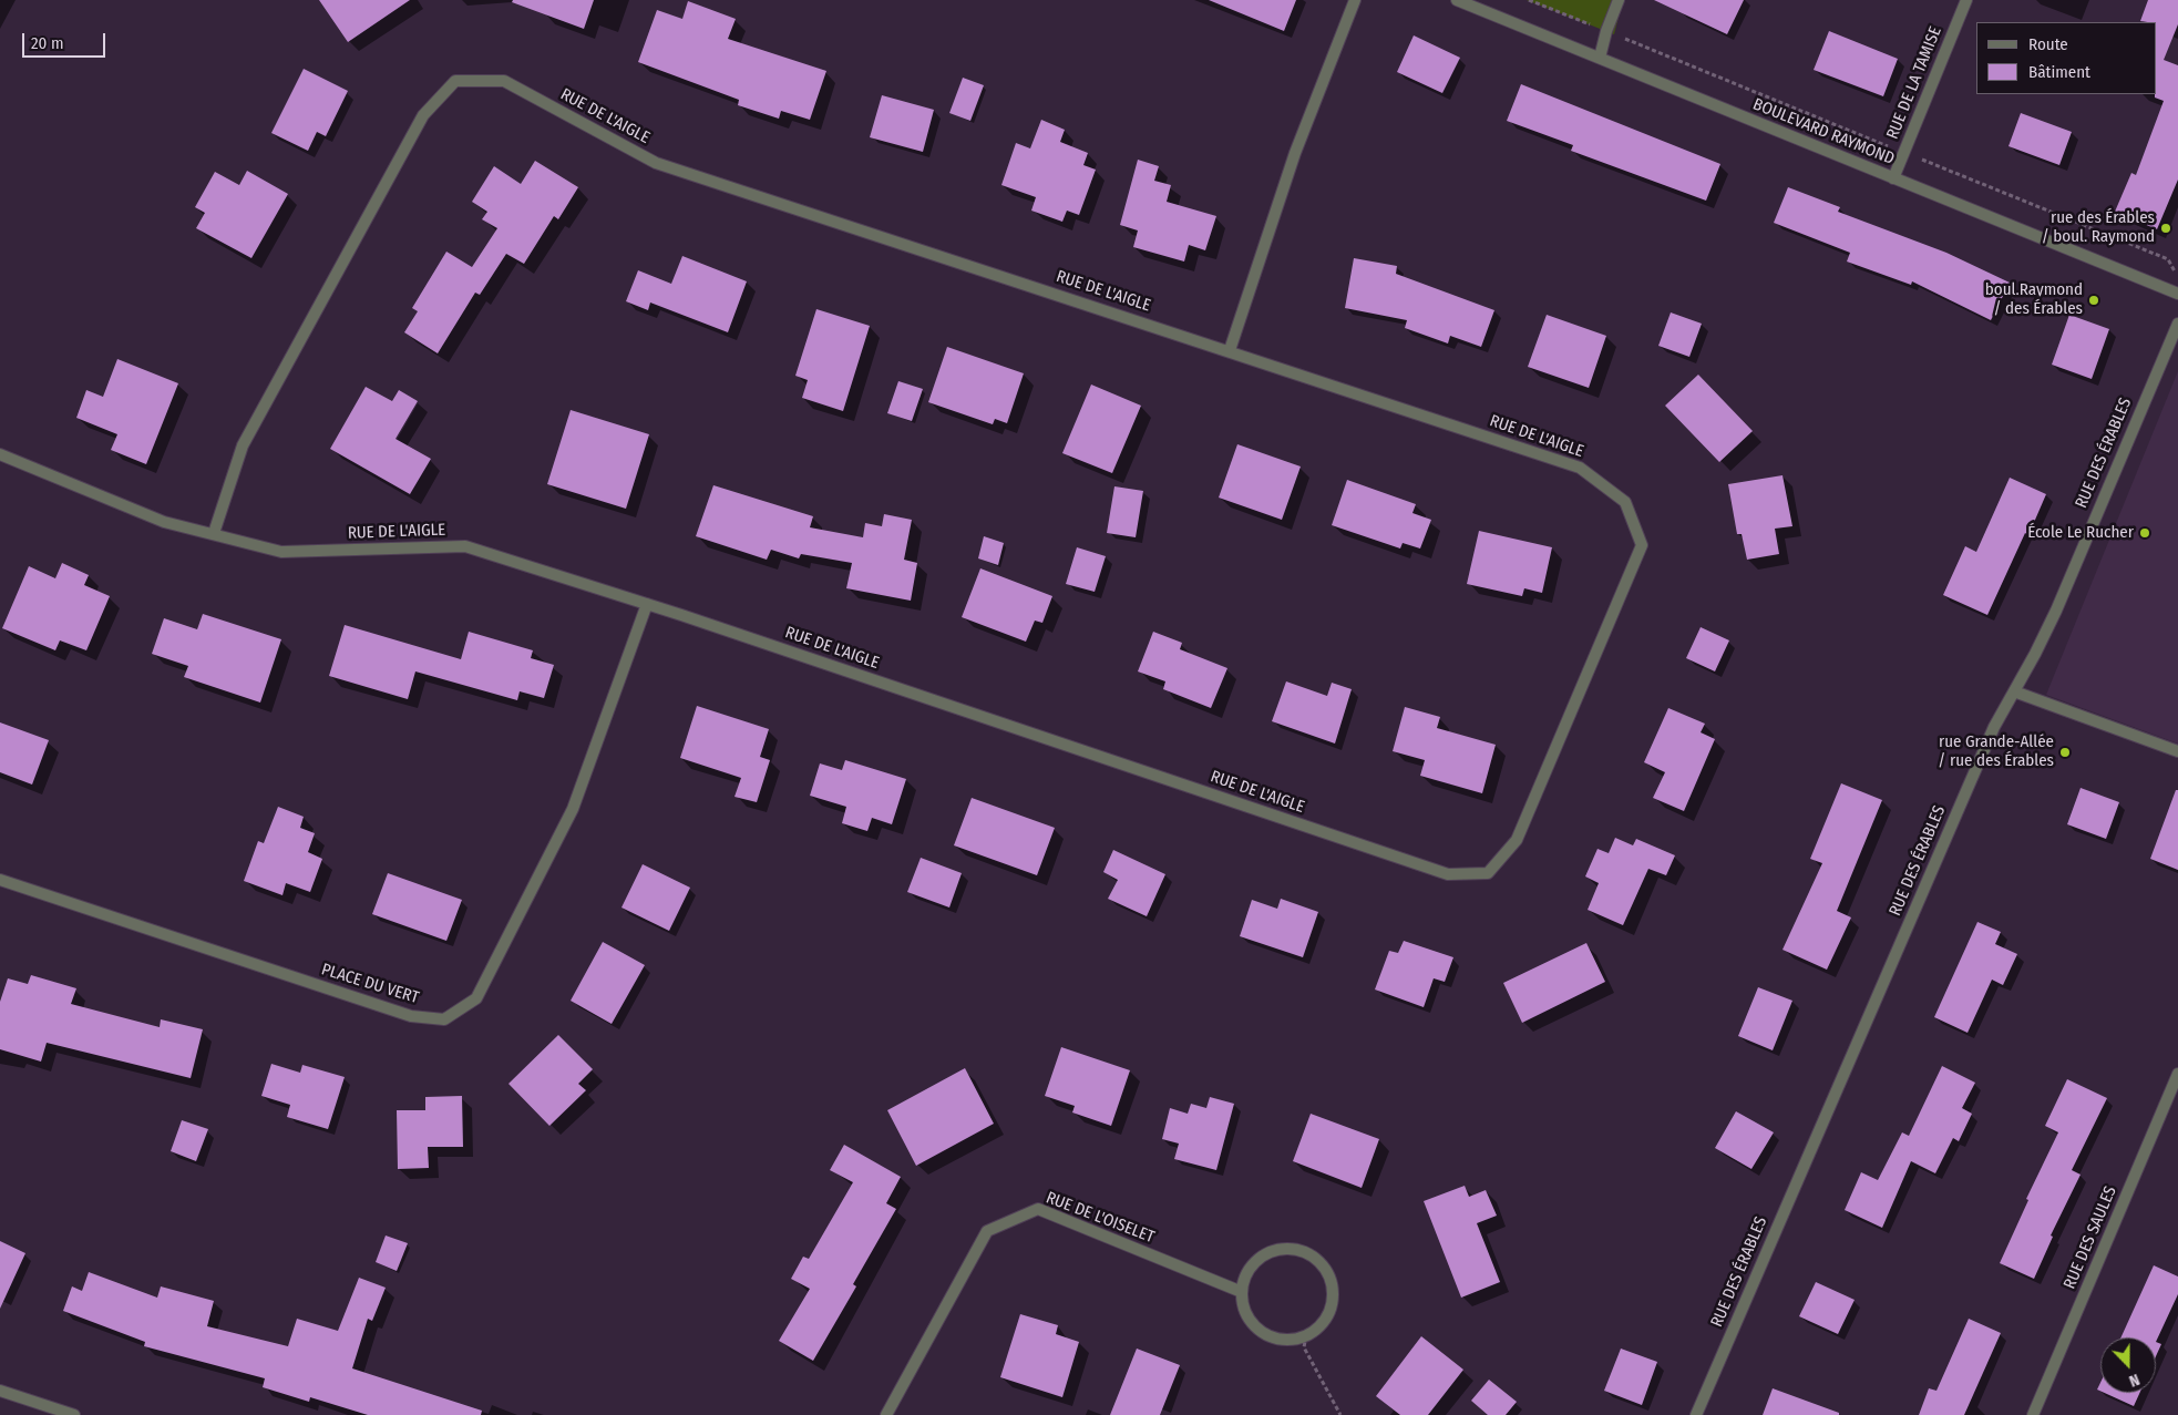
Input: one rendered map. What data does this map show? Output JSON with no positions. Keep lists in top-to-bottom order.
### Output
{
  "streets": {
    "street": [
      "RUE DE LA TAMISE",
      "RUE DE L'AIGLE",
      "BOULEVARD RAYMOND",
      "RUE DES ÉRABLES",
      "PLACE DU VERT",
      "RUE DE L'OISELET",
      "RUE DES SAULES"
    ]
  },
  "crossings": [
    ["RUE DE LA TAMISE", "BOULEVARD RAYMOND"],
    ["RUE DE L'AIGLE", "PLACE DU VERT"]
  ],
  "places": [
    "rue des Érables / boul. Raymond",
    "boul.Raymond / des Érables",
    "École Le Rucher",
    "rue Grande-Allée / rue des Érables"
  ],
  "legend": ["Route", "Bâtiment"],
  "scale_bar": "20 m",
  "north": "bottom"
}
